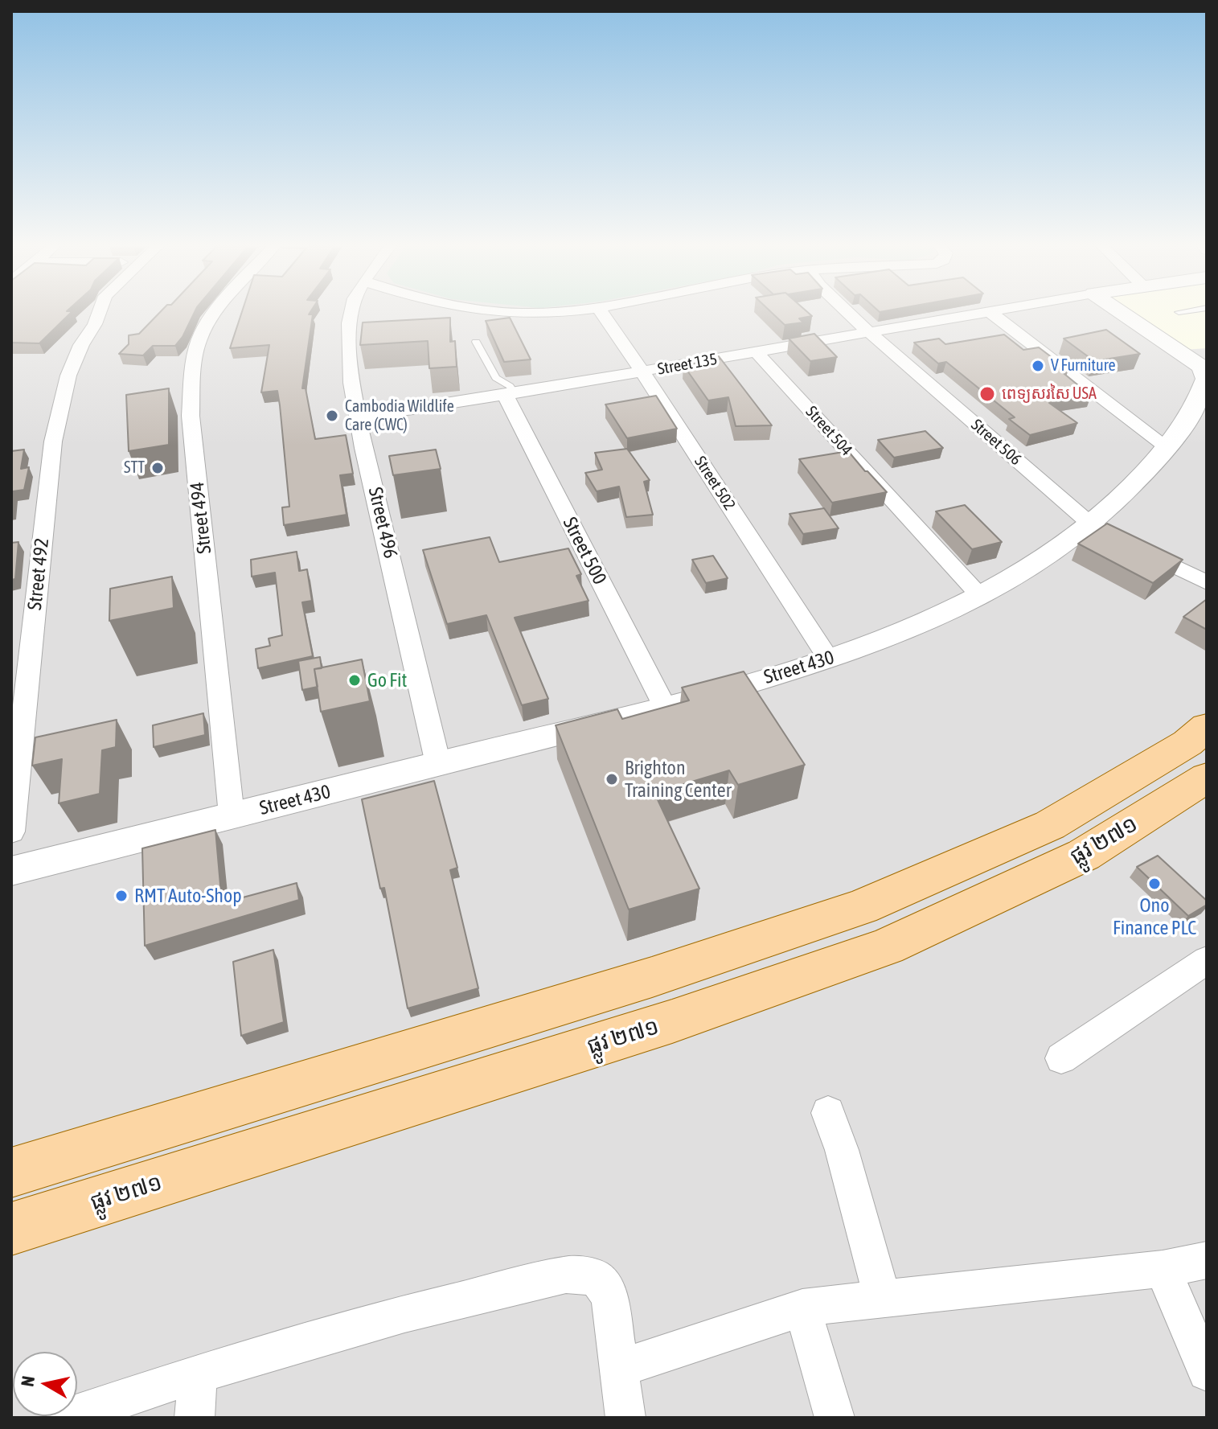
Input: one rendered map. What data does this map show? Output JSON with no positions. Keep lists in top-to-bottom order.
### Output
{
  "streets": {
    "main road": ["ផ្លូវ ២៧១"],
    "street": [
      "Street 135",
      "Street 504",
      "Street 506",
      "Street 502",
      "Street 494",
      "Street 496",
      "Street 500",
      "Street 492",
      "Street 430"
    ]
  },
  "crossings": [
    ["Street 135", "Street 504"],
    ["Street 135", "Street 506"],
    ["Street 135", "Street 502"],
    ["Street 135", "Street 496"],
    ["Street 135", "Street 500"],
    ["Street 504", "Street 430"],
    ["Street 506", "Street 430"],
    ["Street 502", "Street 430"],
    ["Street 494", "Street 430"],
    ["Street 496", "Street 430"],
    ["Street 500", "Street 430"]
  ],
  "places": [
    "V Furniture",
    "ពេទ្យសរសៃ USA",
    "Cambodia Wildlife Care (CWC)",
    "STT",
    "Go Fit",
    "Brighton Training Center",
    "Ono Finance PLC",
    "RMT Auto-Shop"
  ],
  "north": "left"
}
